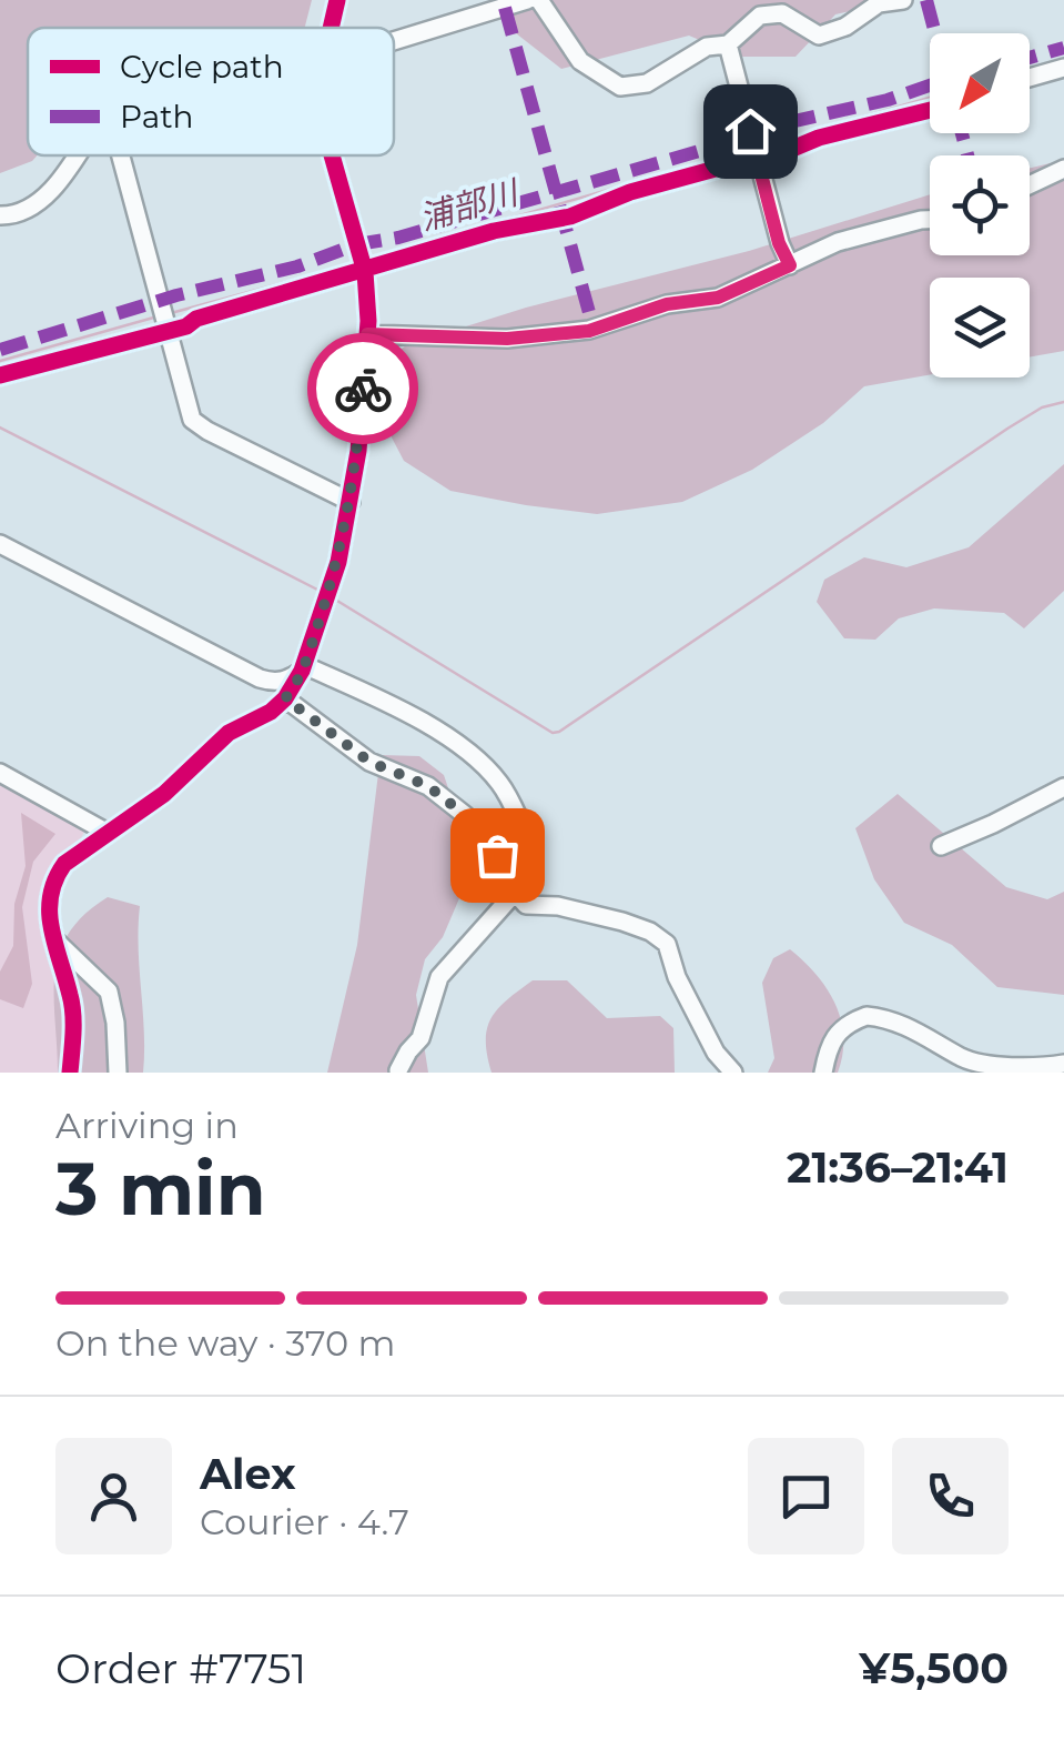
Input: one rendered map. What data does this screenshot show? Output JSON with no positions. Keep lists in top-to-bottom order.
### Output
{
  "water": ["浦部川"],
  "legend": ["Cycle path", "Path"],
  "north": "bottom left",
  "page": {
    "heading": ["3 min", "Arriving in", "21:36–21:41"],
    "panel": [
      "Alex",
      "Courier · 4.7",
      "Order #7751",
      "¥5,500"
    ],
    "bar": "On the way · 370 m"
  }
}
